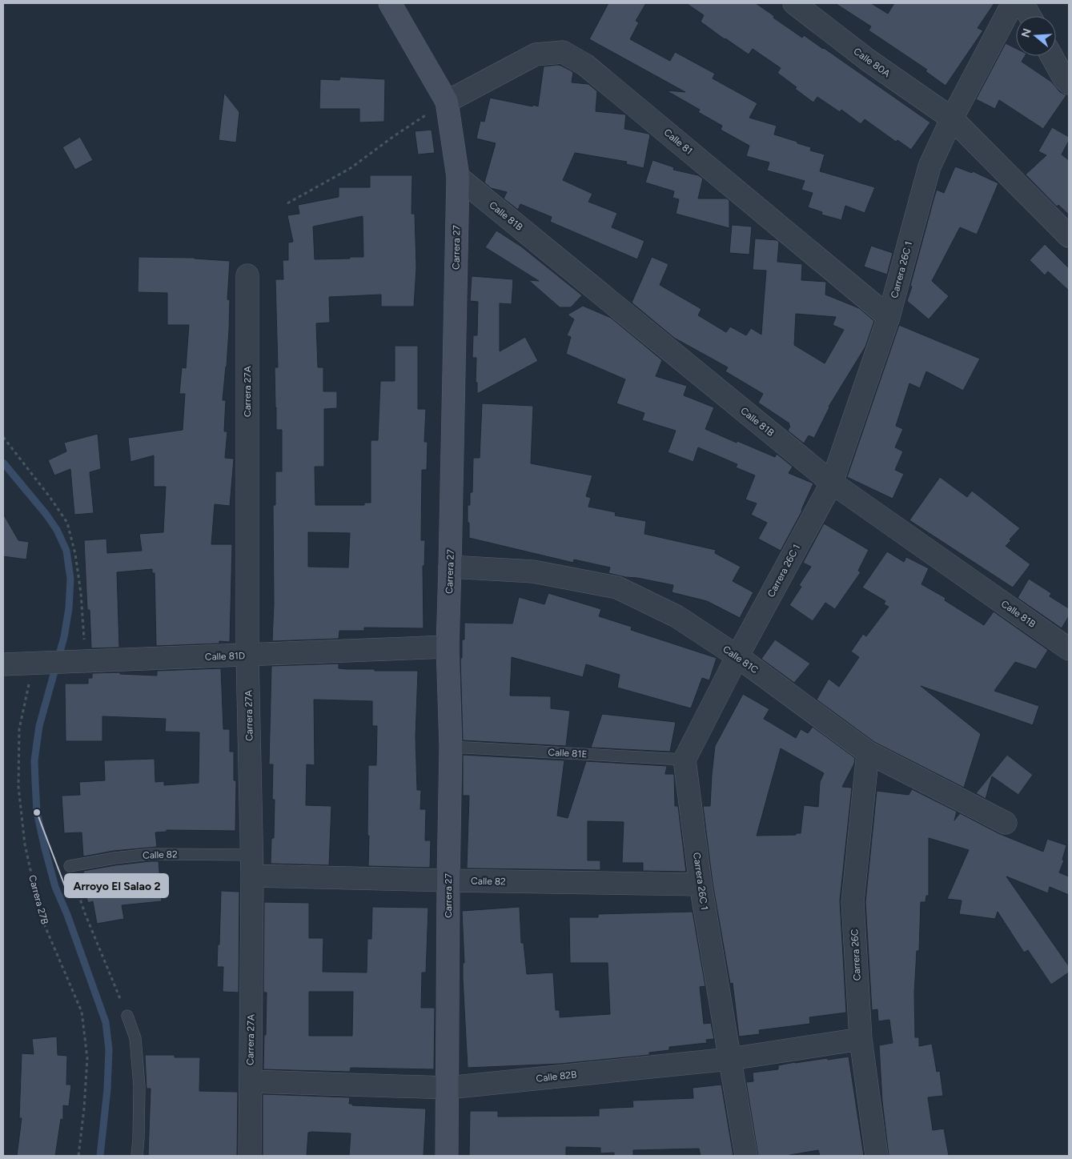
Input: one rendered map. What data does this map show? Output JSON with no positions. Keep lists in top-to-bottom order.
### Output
{
  "streets": {
    "street": [
      "Calle 80A",
      "Calle 81",
      "Calle 81B",
      "Carrera 27",
      "Carrera 26C 1",
      "Carrera 27A",
      "Calle 81D",
      "Calle 81C",
      "Calle 82",
      "Carrera 26C",
      "Calle 82B"
    ],
    "lane": ["Calle 81E"],
    "path": ["Carrera 27B"]
  },
  "crossings": [
    ["Calle 80A", "Carrera 26C 1"],
    ["Calle 81", "Carrera 27"],
    ["Calle 81", "Carrera 26C 1"],
    ["Calle 81B", "Carrera 27"],
    ["Calle 81B", "Carrera 26C 1"],
    ["Carrera 27", "Calle 81D"],
    ["Carrera 27", "Calle 81C"],
    ["Carrera 27", "Calle 81E"],
    ["Carrera 27", "Calle 82"],
    ["Carrera 27", "Calle 82B"],
    ["Carrera 26C 1", "Calle 81C"],
    ["Carrera 26C 1", "Calle 81E"],
    ["Carrera 26C 1", "Calle 82"],
    ["Carrera 26C 1", "Calle 82B"],
    ["Carrera 27A", "Calle 81D"],
    ["Carrera 27A", "Calle 82"],
    ["Carrera 27A", "Calle 82B"],
    ["Calle 81D", "Carrera 27B"],
    ["Calle 81C", "Carrera 26C"],
    ["Carrera 26C", "Calle 82B"]
  ],
  "places": ["Arroyo El Salao 2"],
  "north": "left"
}
